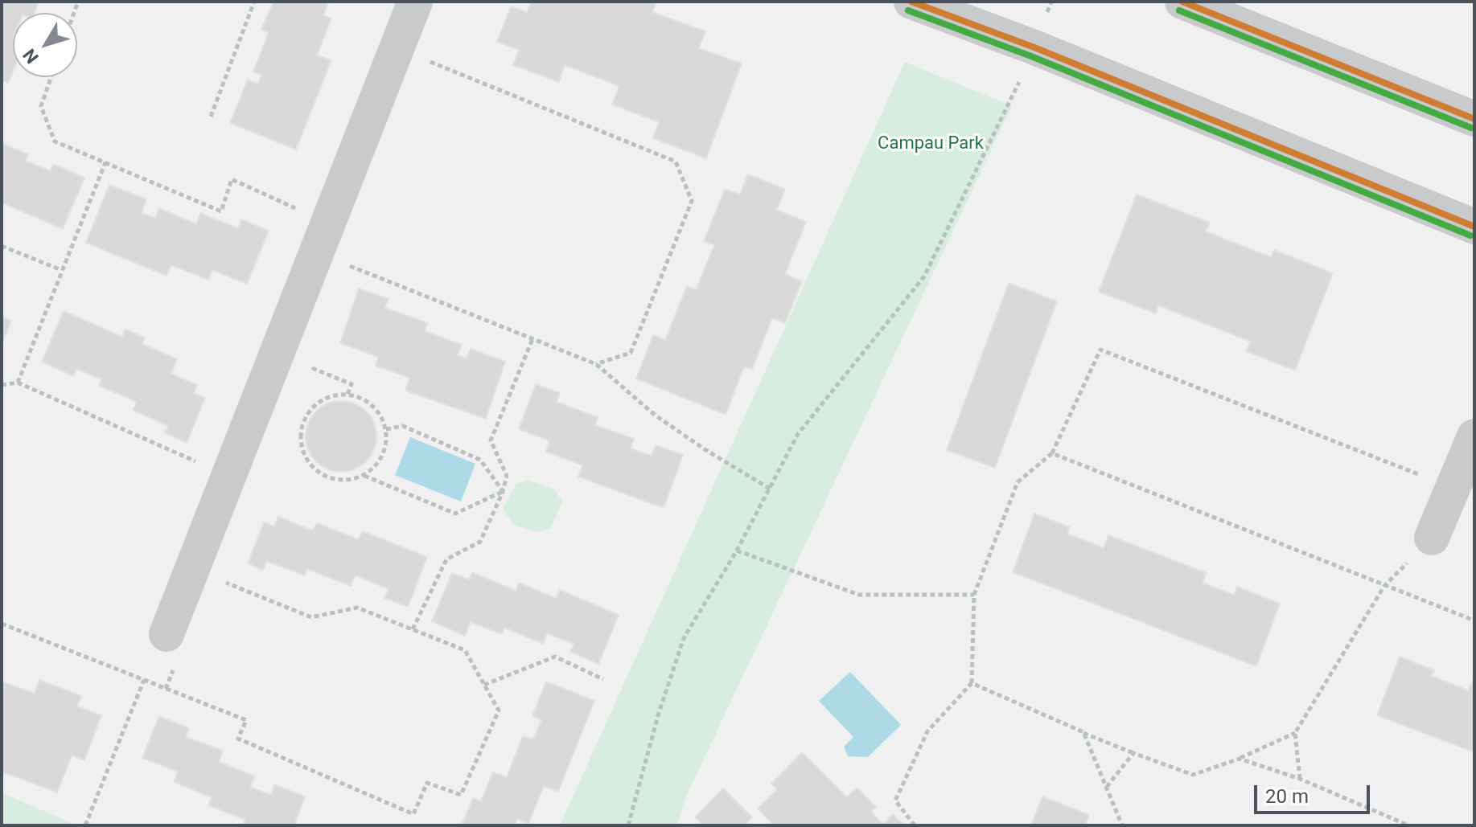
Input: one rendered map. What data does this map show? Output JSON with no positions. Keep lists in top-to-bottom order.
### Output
{
  "parks": ["Campau Park"],
  "scale_bar": "20 m",
  "north": "bottom left"
}
